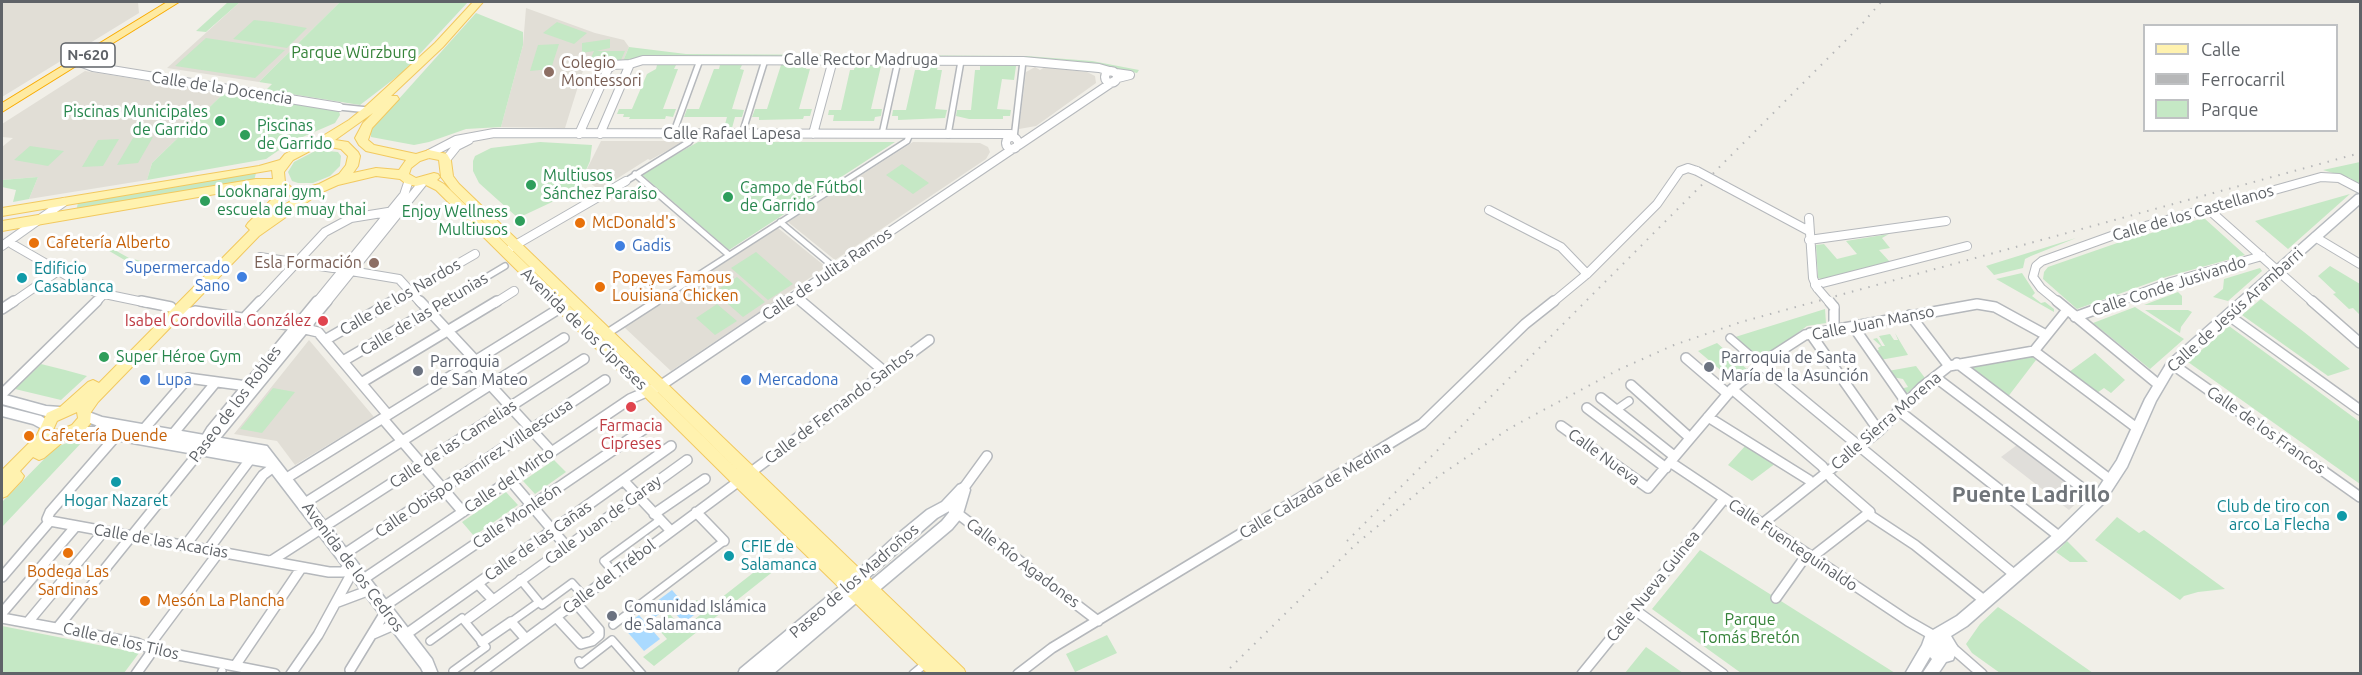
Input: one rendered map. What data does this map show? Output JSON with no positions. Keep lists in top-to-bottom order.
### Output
{
  "streets": {
    "highway": ["N-620"],
    "main road": [
      "Calle de Jesús Arambarri",
      "Avenida de los Cipreses",
      "Avenida de los Cedros",
      "Paseo de los Madroños"
    ],
    "street": [
      "Calle Rector Madruga",
      "Calle de la Docencia",
      "Calle Rafael Lapesa",
      "Calle de los Castellanos",
      "Calle de Julita Ramos",
      "Calle Conde Jusivando",
      "Calle de los Nardos",
      "Calle de las Petunias",
      "Calle Juan Manso",
      "Paseo de los Robles",
      "Calle de Fernando Santos",
      "Calle Sierra Morena",
      "Calle de los Francos",
      "Calle de las Camelias",
      "Calle Nueva",
      "Calle Obispo Ramírez Villaescusa",
      "Calle del Mirto",
      "Calle Calzada de Medina",
      "Calle Monleón",
      "Calle Juan de Garay",
      "Calle de las Acacias",
      "Calle de las Cañas",
      "Calle Fuenteguinaldo",
      "Calle Río Agadones",
      "Calle del Trébol",
      "Calle Nueva Guinea",
      "Calle de los Tilos"
    ]
  },
  "crossings": [
    ["N-620", "Calle de la Docencia"],
    ["Calle Rector Madruga", "Calle Rafael Lapesa"],
    ["Calle Rector Madruga", "Calle de Julita Ramos"],
    ["Calle Rafael Lapesa", "Calle de Julita Ramos"],
    ["Calle de Julita Ramos", "Avenida de los Cipreses"],
    ["Calle de Julita Ramos", "Calle del Mirto"],
    ["Calle de Jesús Arambarri", "Calle de los Francos"],
    ["Calle de Jesús Arambarri", "Calle Fuenteguinaldo"],
    ["Calle Juan Manso", "Calle Nueva"],
    ["Calle Juan Manso", "Calle Fuenteguinaldo"],
    ["Avenida de los Cipreses", "Paseo de los Robles"],
    ["Avenida de los Cipreses", "Calle de Fernando Santos"],
    ["Avenida de los Cipreses", "Calle del Mirto"],
    ["Avenida de los Cipreses", "Calle del Trébol"],
    ["Avenida de los Cipreses", "Paseo de los Madroños"],
    ["Paseo de los Robles", "Calle de las Acacias"],
    ["Paseo de los Robles", "Calle de los Tilos"],
    ["Calle de Fernando Santos", "Calle del Trébol"],
    ["Calle Sierra Morena", "Calle Fuenteguinaldo"],
    ["Calle de las Camelias", "Avenida de los Cedros"],
    ["Calle Obispo Ramírez Villaescusa", "Calle del Mirto"],
    ["Calle Obispo Ramírez Villaescusa", "Calle de las Acacias"],
    ["Calle Obispo Ramírez Villaescusa", "Avenida de los Cedros"],
    ["Calle del Mirto", "Calle de las Acacias"],
    ["Calle del Mirto", "Avenida de los Cedros"],
    ["Calle Calzada de Medina", "Calle Río Agadones"],
    ["Calle Monleón", "Avenida de los Cedros"],
    ["Calle de las Acacias", "Avenida de los Cedros"],
    ["Calle de las Cañas", "Avenida de los Cedros"],
    ["Calle Fuenteguinaldo", "Calle Nueva Guinea"],
    ["Calle Río Agadones", "Paseo de los Madroños"]
  ],
  "districts": ["Puente Ladrillo"],
  "parks": ["Parque Würzburg", "Parque Tomás Bretón"],
  "places": [
    "Colegio Montessori",
    "Piscinas Municipales de Garrido",
    "Piscinas de Garrido",
    "Multiusos Sánchez Paraíso",
    "Campo de Fútbol de Garrido",
    "Looknarai gym, escuela de muay thai",
    "Enjoy Wellness Multiusos",
    "McDonald's",
    "Cafetería Alberto",
    "Gadis",
    "Esla Formación",
    "Supermercado Sano",
    "Edificio Casablanca",
    "Popeyes Famous Louisiana Chicken",
    "Isabel Cordovilla González",
    "Super Héroe Gym",
    "Parroquia de Santa María de la Asunción",
    "Parroquia de San Mateo",
    "Lupa",
    "Mercadona",
    "Farmacia Cipreses",
    "Cafetería Duende",
    "Hogar Nazaret",
    "Club de tiro con arco La Flecha",
    "Bodega Las Sardinas",
    "CFIE de Salamanca",
    "Mesón La Plancha",
    "Comunidad Islámica de Salamanca"
  ],
  "legend": ["Calle", "Ferrocarril", "Parque"]
}
